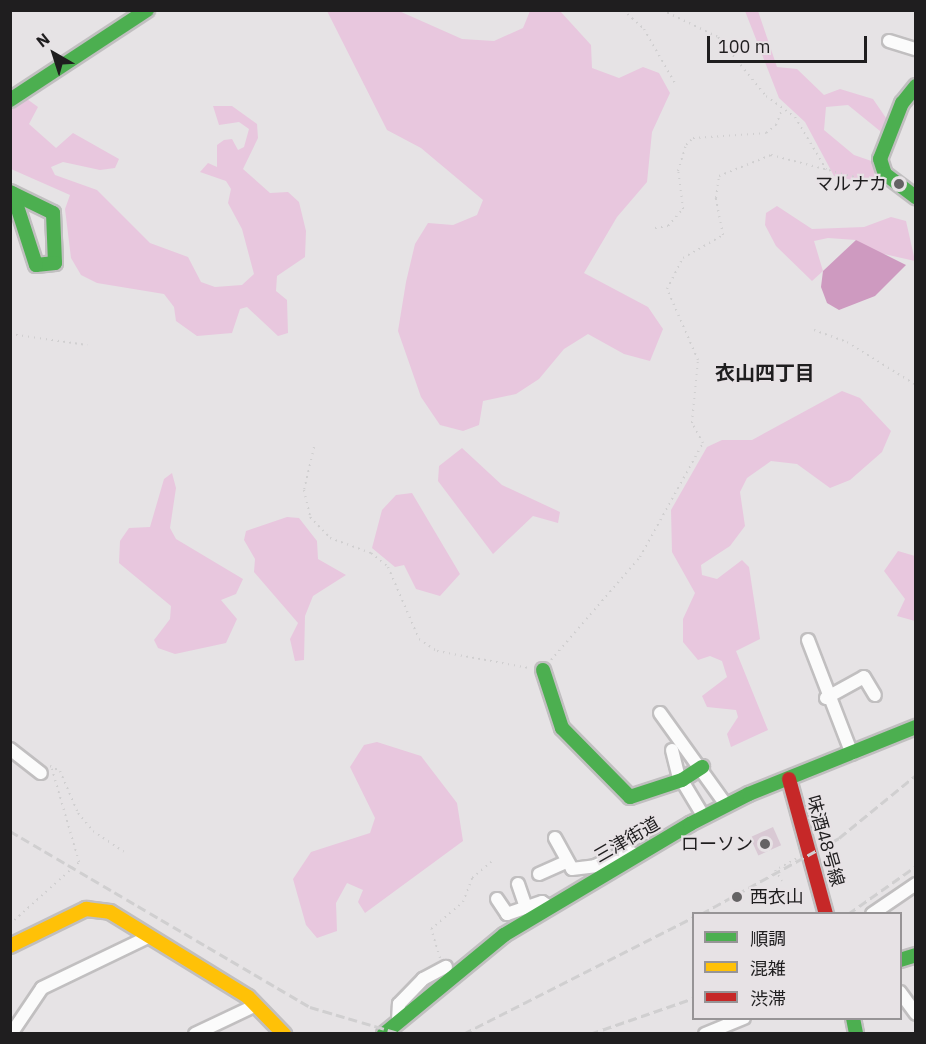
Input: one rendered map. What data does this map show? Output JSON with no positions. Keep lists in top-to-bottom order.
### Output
{
  "streets": {
    "main road": ["三津街道", "味酒48号線"]
  },
  "crossings": [
    ["三津街道", "味酒48号線"]
  ],
  "districts": ["衣山四丁目"],
  "places": ["マルナカ", "ローソン", "西衣山"],
  "legend": ["順調", "混雑", "渋滞"],
  "scale_bar": "100 m",
  "north": "top left"
}
